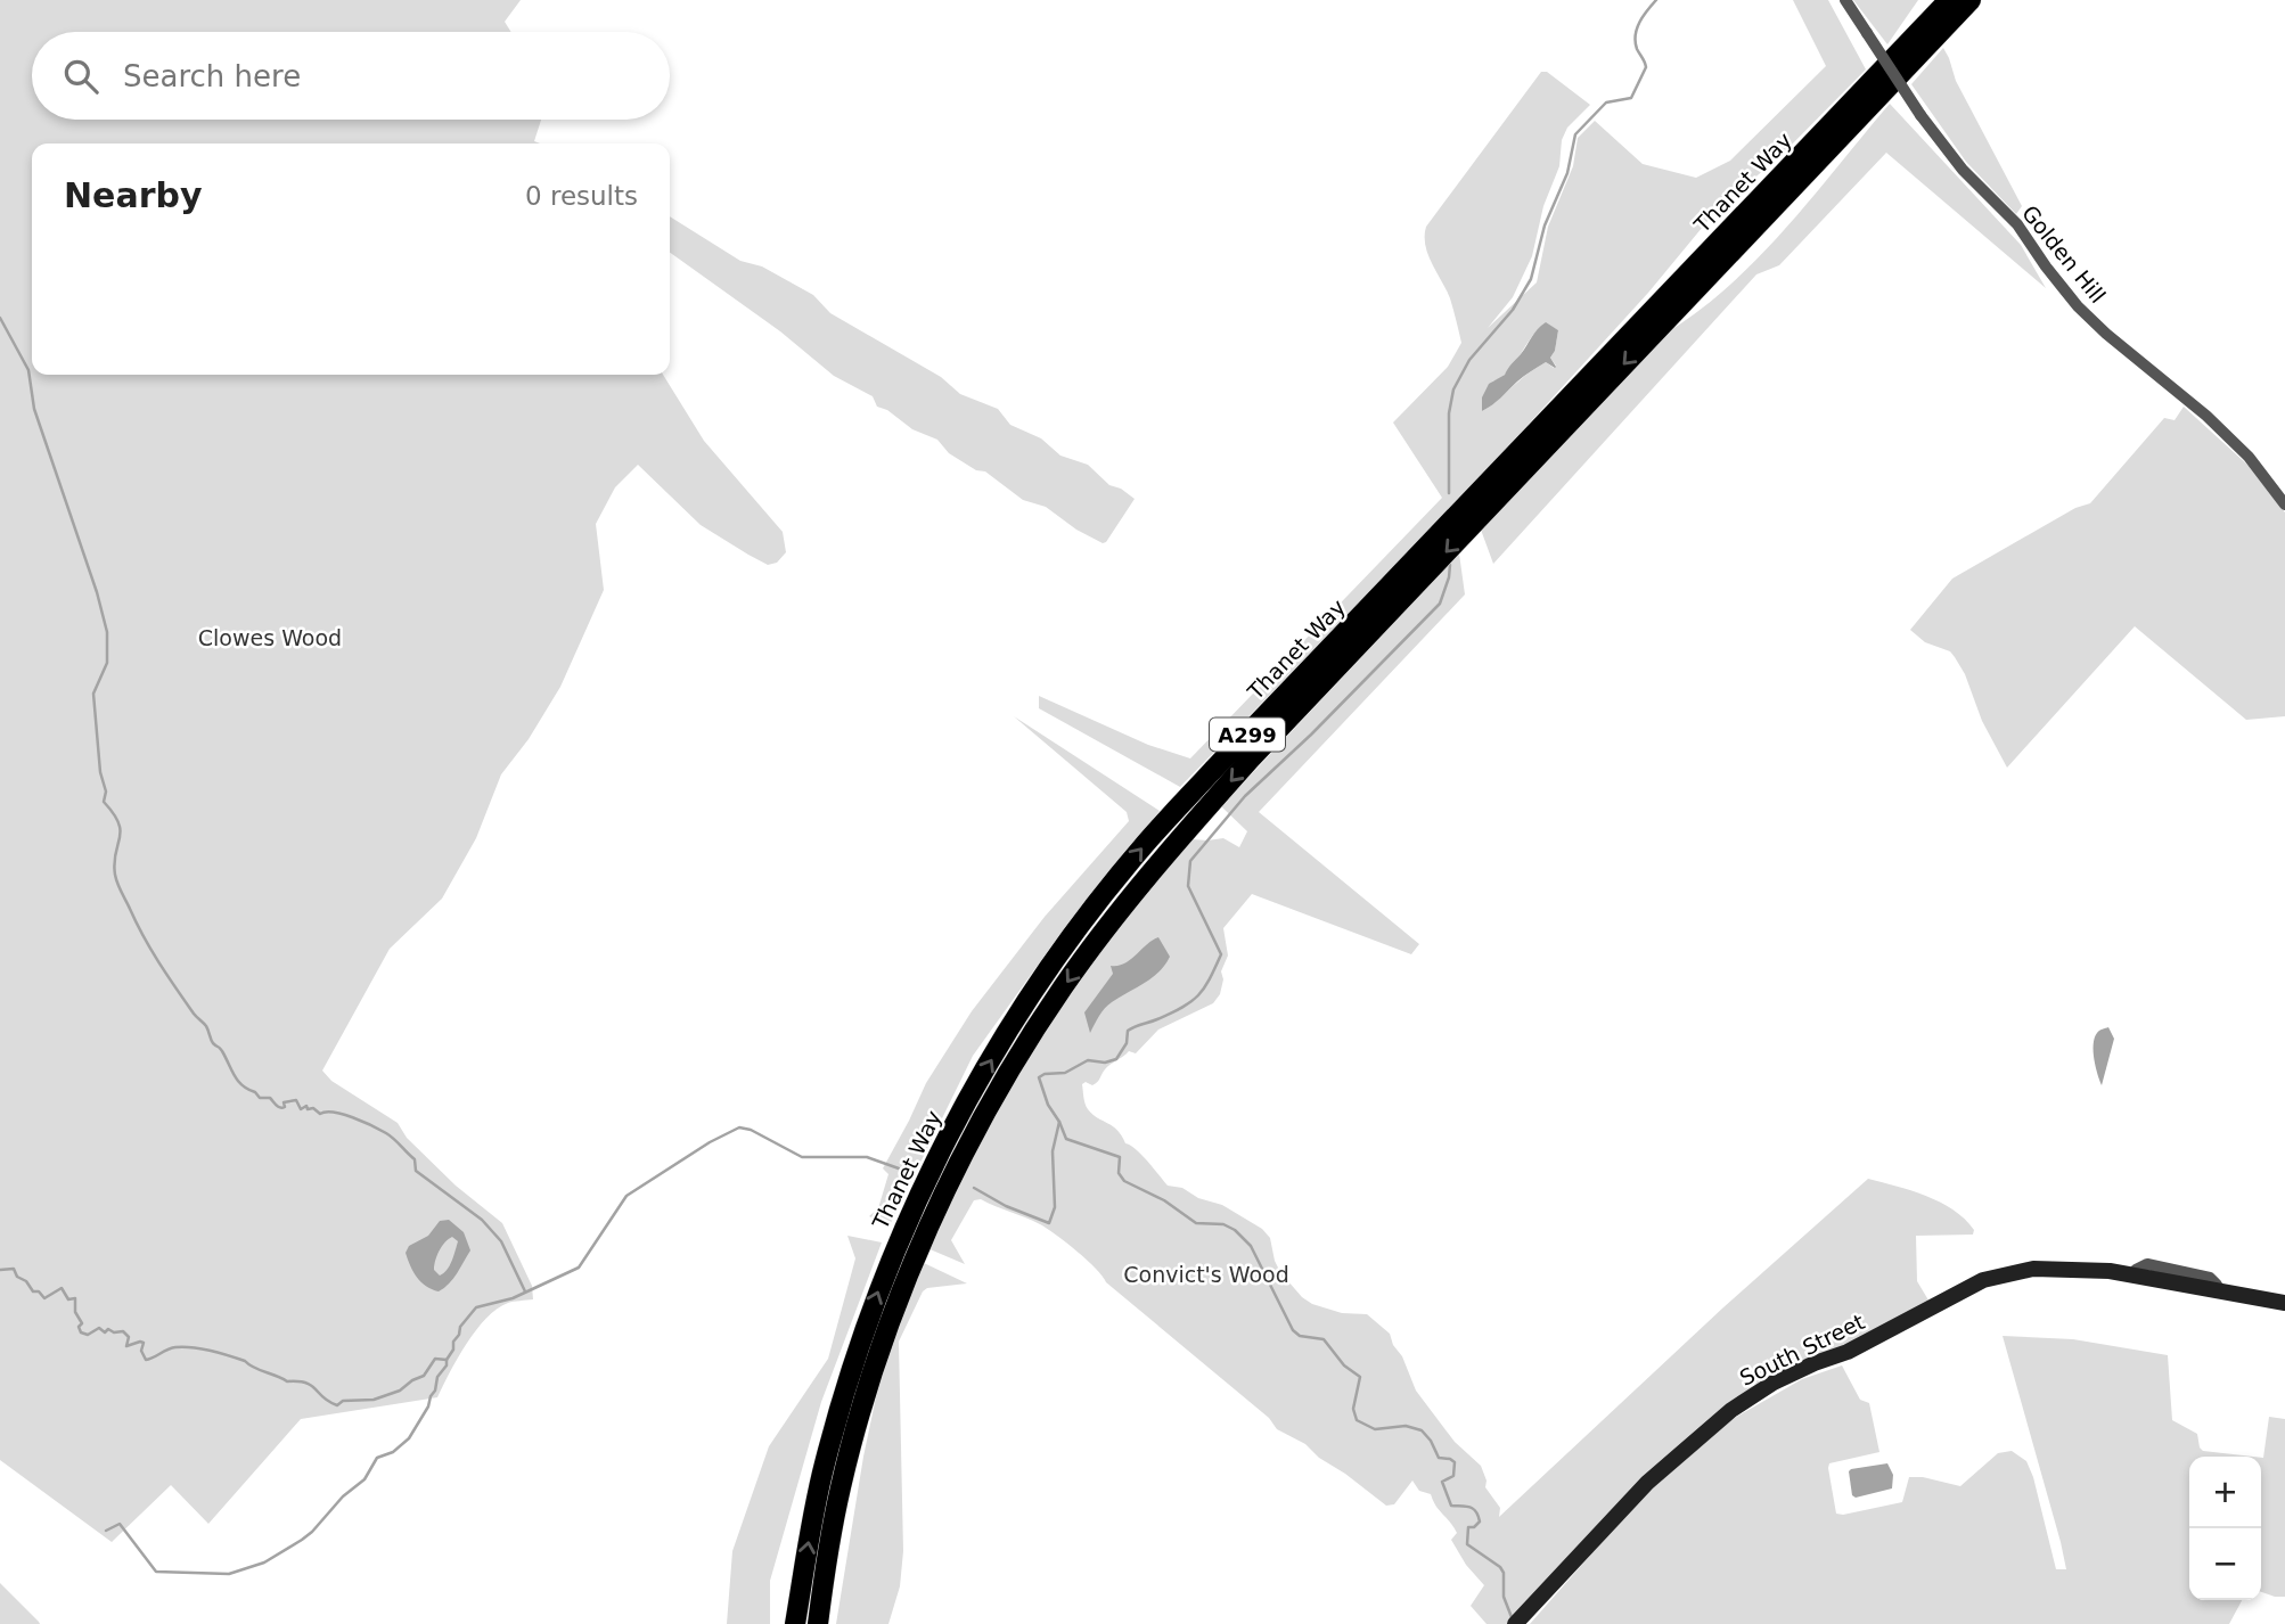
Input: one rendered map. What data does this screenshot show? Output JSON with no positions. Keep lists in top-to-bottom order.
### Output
{
  "streets": {
    "highway": ["Thanet Way", "A299"],
    "street": ["Golden Hill", "South Street"]
  },
  "parks": ["Clowes Wood", "Convict's Wood"],
  "page": {
    "search": "Search here",
    "heading": ["Nearby", "0 results"],
    "map_buttons": ["+", "−"]
  }
}
